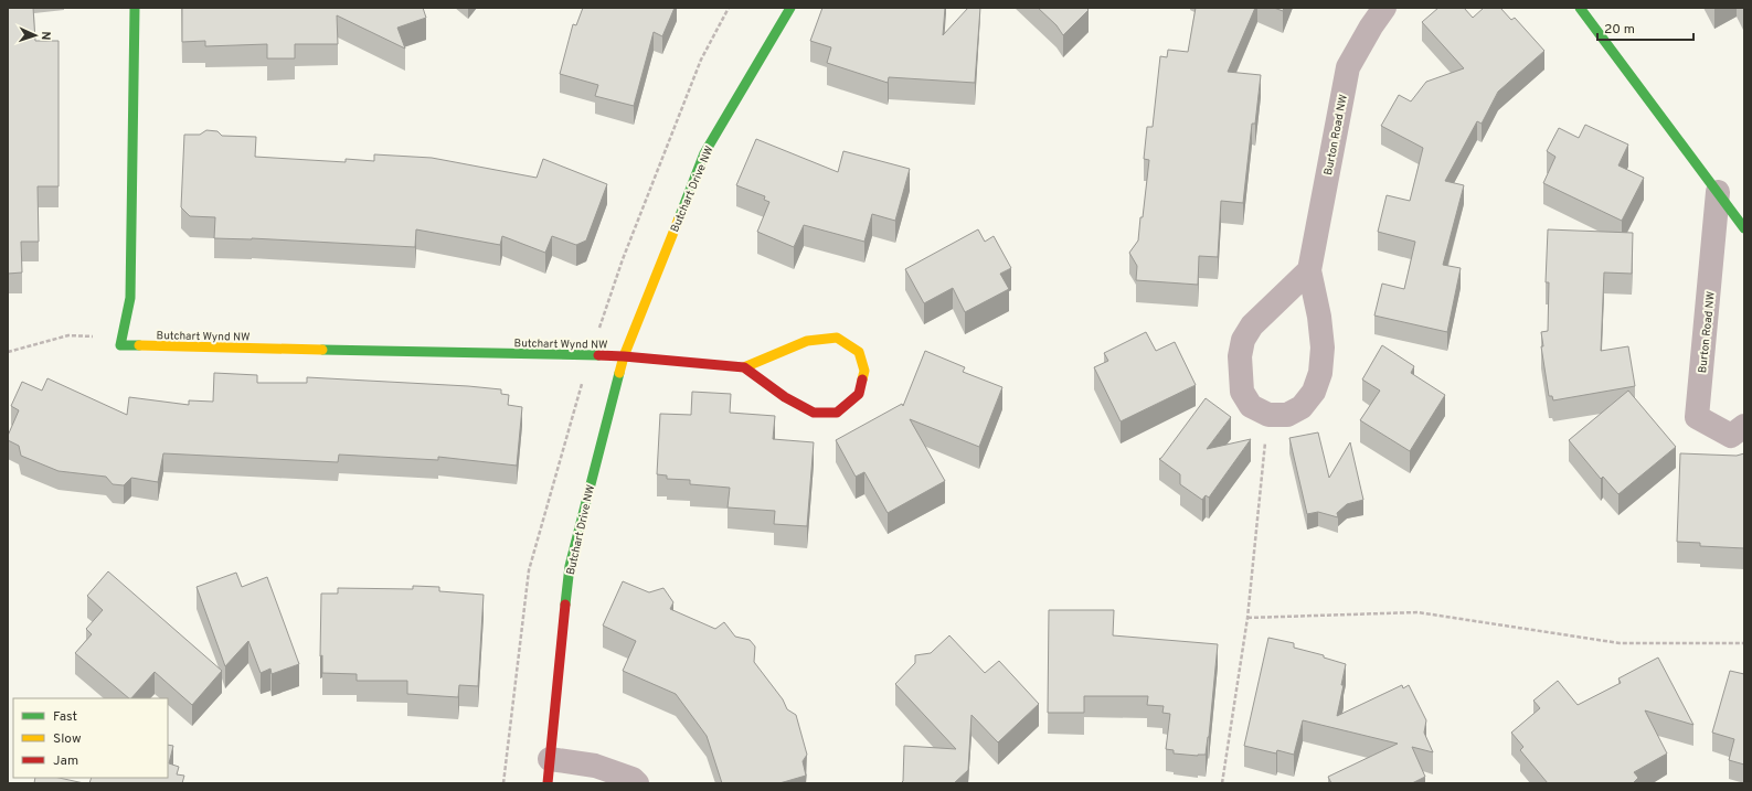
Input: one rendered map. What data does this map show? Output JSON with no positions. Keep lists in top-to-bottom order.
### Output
{
  "streets": {
    "street": ["Burton Road NW", "Butchart Drive NW", "Butchart Wynd NW"]
  },
  "crossings": [
    ["Butchart Drive NW", "Butchart Wynd NW"]
  ],
  "legend": ["Fast", "Slow", "Jam"],
  "scale_bar": "20 m",
  "north": "right"
}
